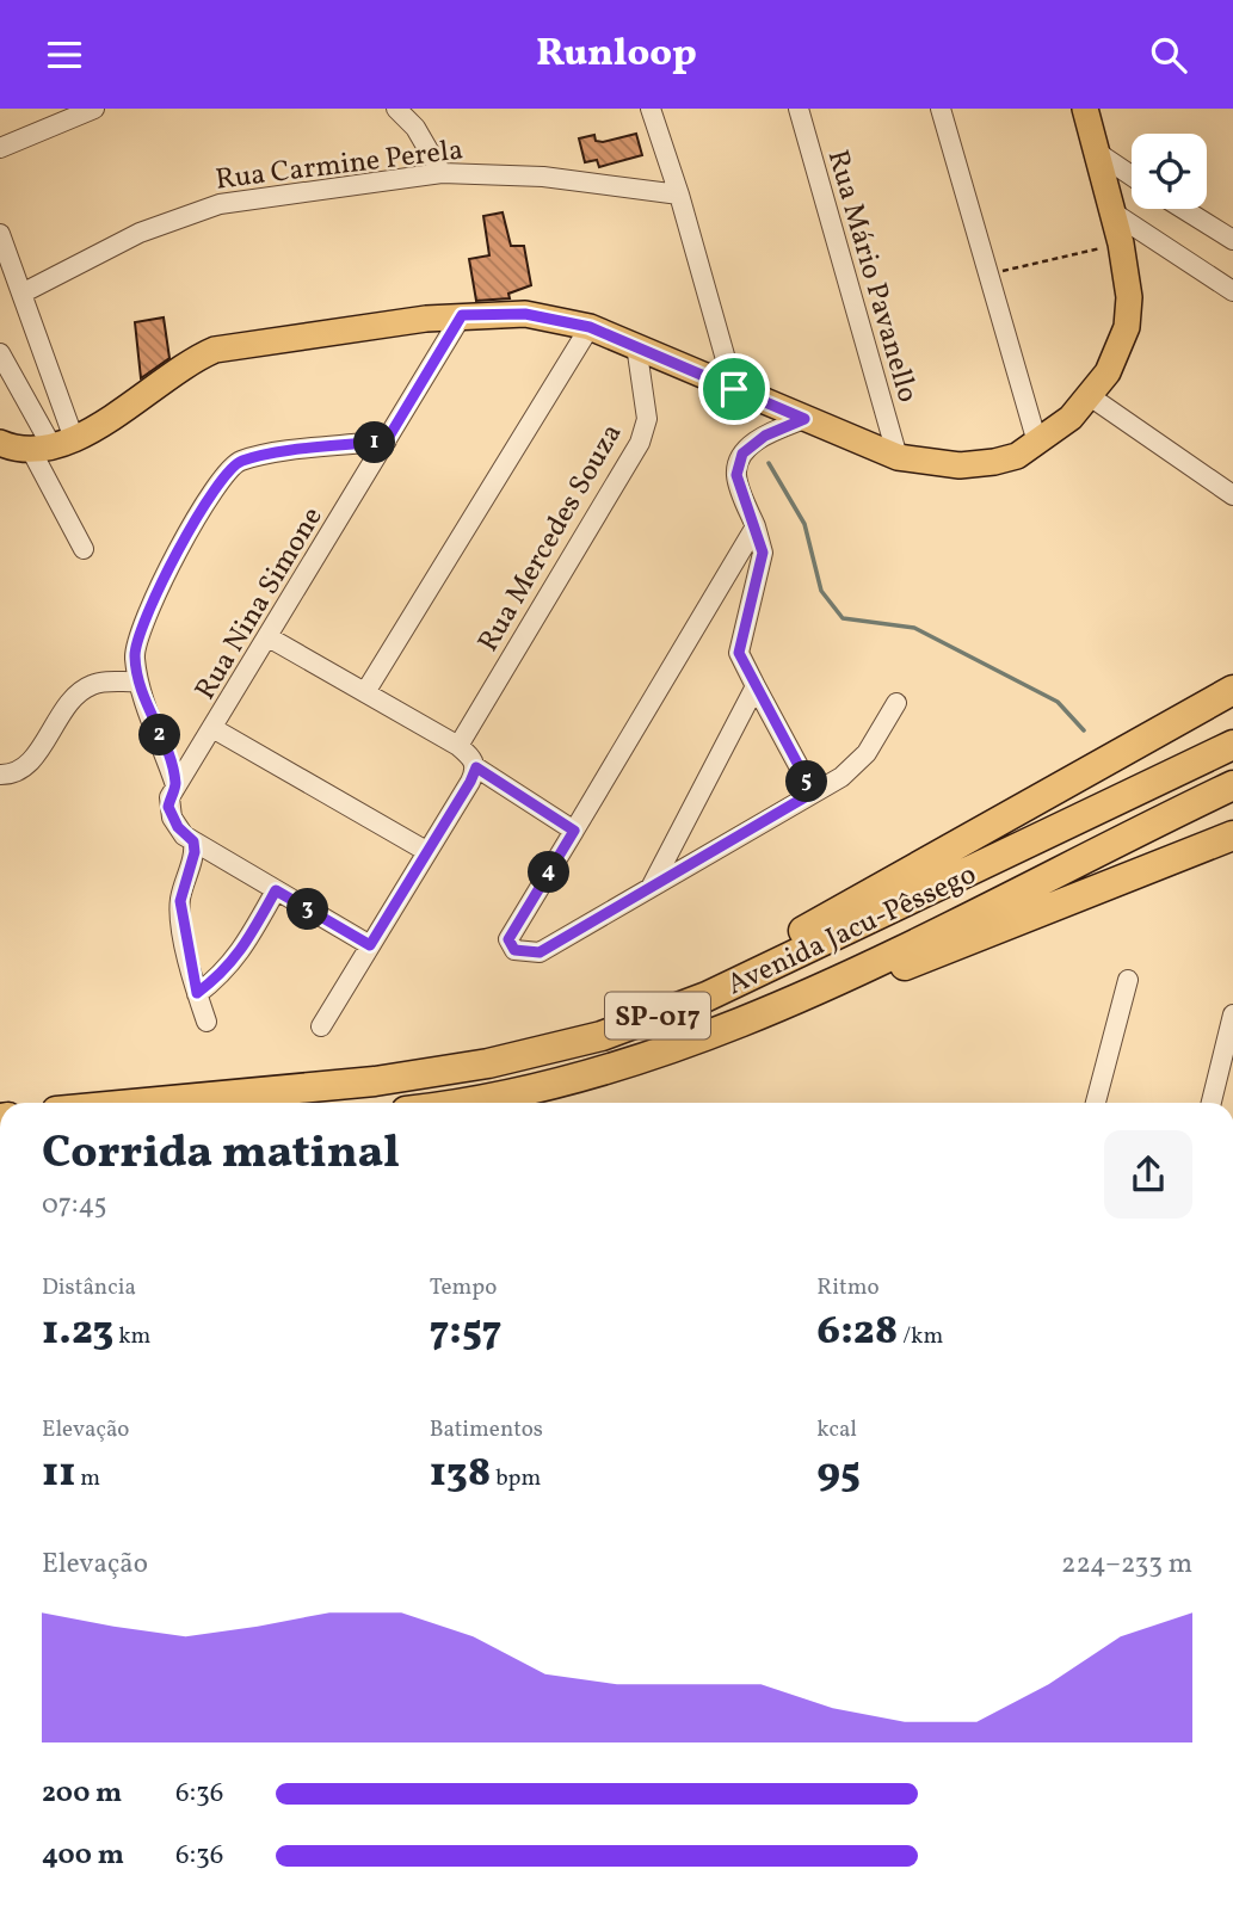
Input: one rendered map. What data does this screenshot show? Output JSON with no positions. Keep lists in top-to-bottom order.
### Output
{
  "streets": {
    "highway": ["Avenida Jacu-Pêssego", "SP-017"],
    "street": [
      "Rua Carmine Perela",
      "Rua Mário Pavanello",
      "Rua Mercedes Souza",
      "Rua Nina Simone"
    ]
  },
  "page": {
    "header": "Runloop",
    "pins": [
      "1",
      "2",
      "5",
      "4",
      "3"
    ],
    "heading": ["Corrida matinal", "07:45"],
    "stats": [
      ["Distância", "1.23 km"],
      ["Tempo", "7:57"],
      ["Ritmo", "6:28 /km"],
      ["Elevação", "11 m"],
      ["Batimentos", "138 bpm"],
      ["kcal", "95"]
    ],
    "chart": ["Elevação", "224–233 m"],
    "list": [
      {
        "name": "200 m",
        "note": "6:36"
      },
      {
        "name": "400 m",
        "note": "6:36"
      }
    ]
  }
}
